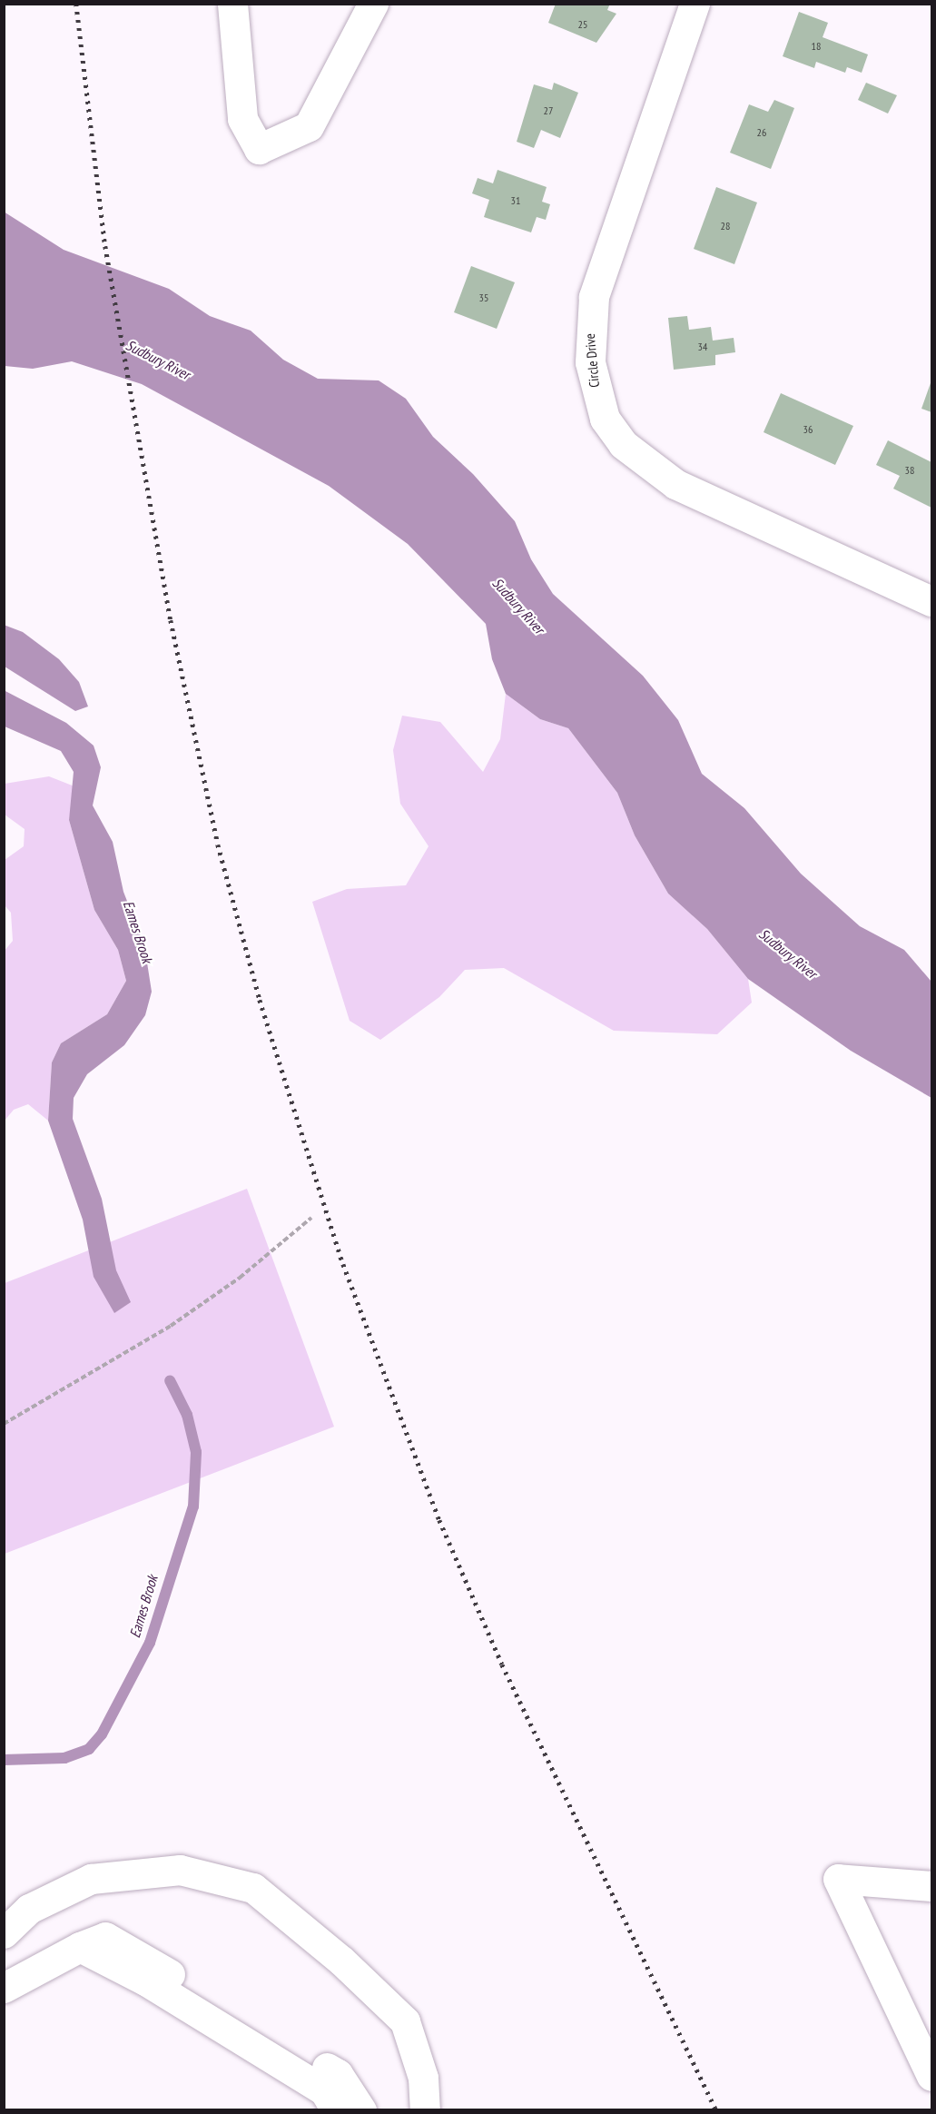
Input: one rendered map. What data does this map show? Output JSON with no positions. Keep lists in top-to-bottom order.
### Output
{
  "streets": {
    "street": ["Circle Drive"]
  },
  "water": ["Sudbury River", "Eames Brook"],
  "house_numbers": [
    "25",
    "18",
    "27",
    "26",
    "31",
    "28",
    "35",
    "34",
    "36",
    "38"
  ]
}
